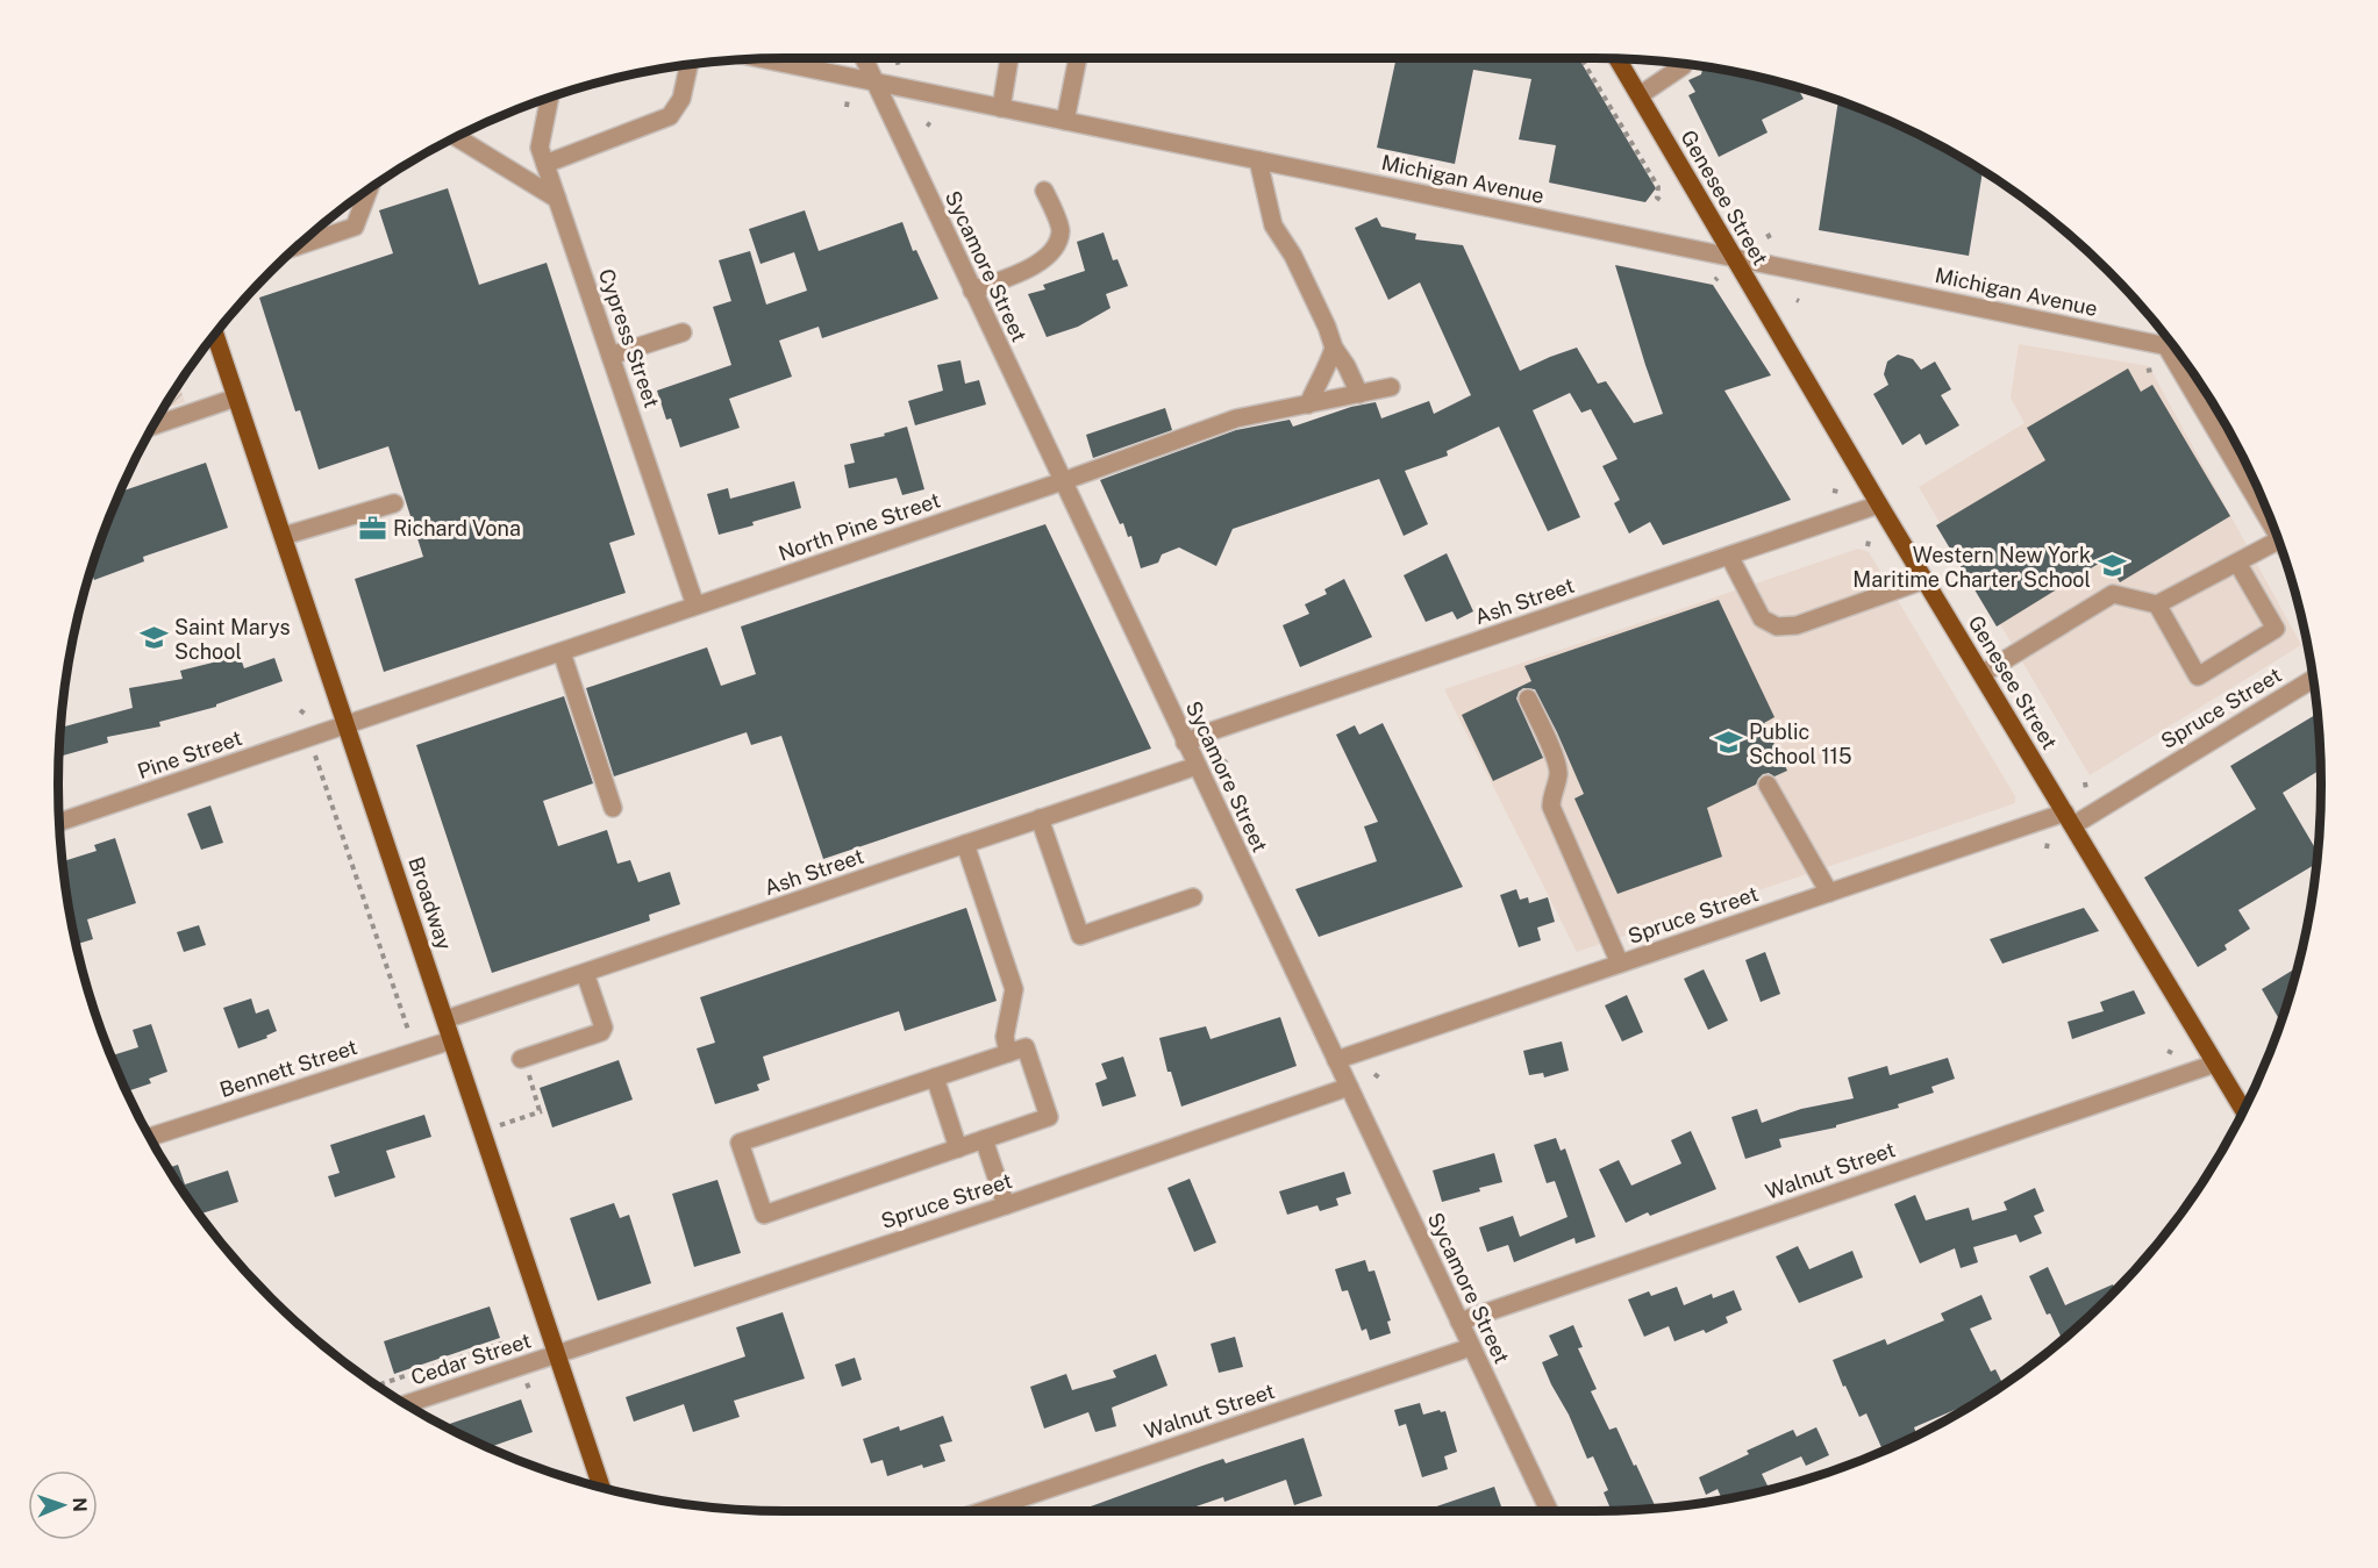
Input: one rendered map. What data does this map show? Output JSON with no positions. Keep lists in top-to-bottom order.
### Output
{
  "streets": {
    "main road": ["Genesee Street", "Broadway"],
    "street": [
      "Michigan Avenue",
      "Sycamore Street",
      "Cypress Street",
      "North Pine Street",
      "Ash Street",
      "Spruce Street",
      "Pine Street",
      "Bennett Street",
      "Walnut Street",
      "Cedar Street"
    ]
  },
  "crossings": [
    ["Michigan Avenue", "Genesee Street"],
    ["Michigan Avenue", "Sycamore Street"],
    ["Genesee Street", "Ash Street"],
    ["Genesee Street", "Spruce Street"],
    ["Genesee Street", "Walnut Street"],
    ["Sycamore Street", "North Pine Street"],
    ["Sycamore Street", "Ash Street"],
    ["Sycamore Street", "Spruce Street"],
    ["Sycamore Street", "Walnut Street"],
    ["Cypress Street", "North Pine Street"],
    ["North Pine Street", "Pine Street"],
    ["North Pine Street", "Broadway"],
    ["Ash Street", "Broadway"],
    ["Spruce Street", "Broadway"],
    ["Spruce Street", "Cedar Street"],
    ["Pine Street", "Broadway"],
    ["Broadway", "Bennett Street"],
    ["Broadway", "Cedar Street"]
  ],
  "places": {
    "office": ["Richard Vona"],
    "school or university": ["Western New York Maritime Charter School", "Saint Marys School", "Public School 115"]
  },
  "north": "right"
}
